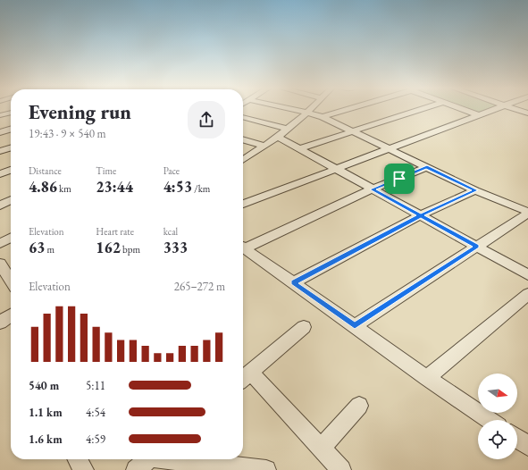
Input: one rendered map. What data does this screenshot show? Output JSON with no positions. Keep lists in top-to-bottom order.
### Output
{
  "north": "right",
  "page": {
    "heading": ["Evening run", "19:43 · 9 × 540 m"],
    "stats": [
      ["Distance", "4.86 km"],
      ["Time", "23:44"],
      ["Pace", "4:53 /km"],
      ["Elevation", "63 m"],
      ["Heart rate", "162 bpm"],
      ["kcal", "333"]
    ],
    "chart": ["Elevation", "265–272 m"],
    "list": [
      {
        "name": "540 m",
        "note": "5:11"
      },
      {
        "name": "1.1 km",
        "note": "4:54"
      },
      {
        "name": "1.6 km",
        "note": "4:59"
      }
    ]
  }
}
